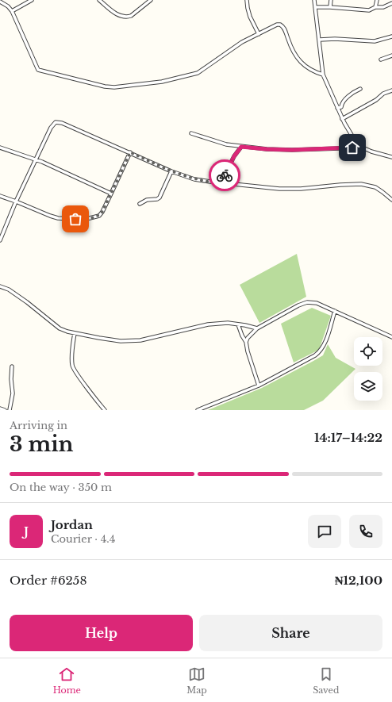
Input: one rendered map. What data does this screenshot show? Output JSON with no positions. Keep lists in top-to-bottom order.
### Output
{
  "page": {
    "heading": ["3 min", "Arriving in", "14:17–14:22"],
    "panel": [
      "Jordan",
      "Courier · 4.4",
      "Order #6258",
      "₦12,100"
    ],
    "bar": "On the way · 350 m",
    "round": "J",
    "buttons": ["Help", "Share"],
    "tabs": ["Home", "Map", "Saved"]
  }
}
